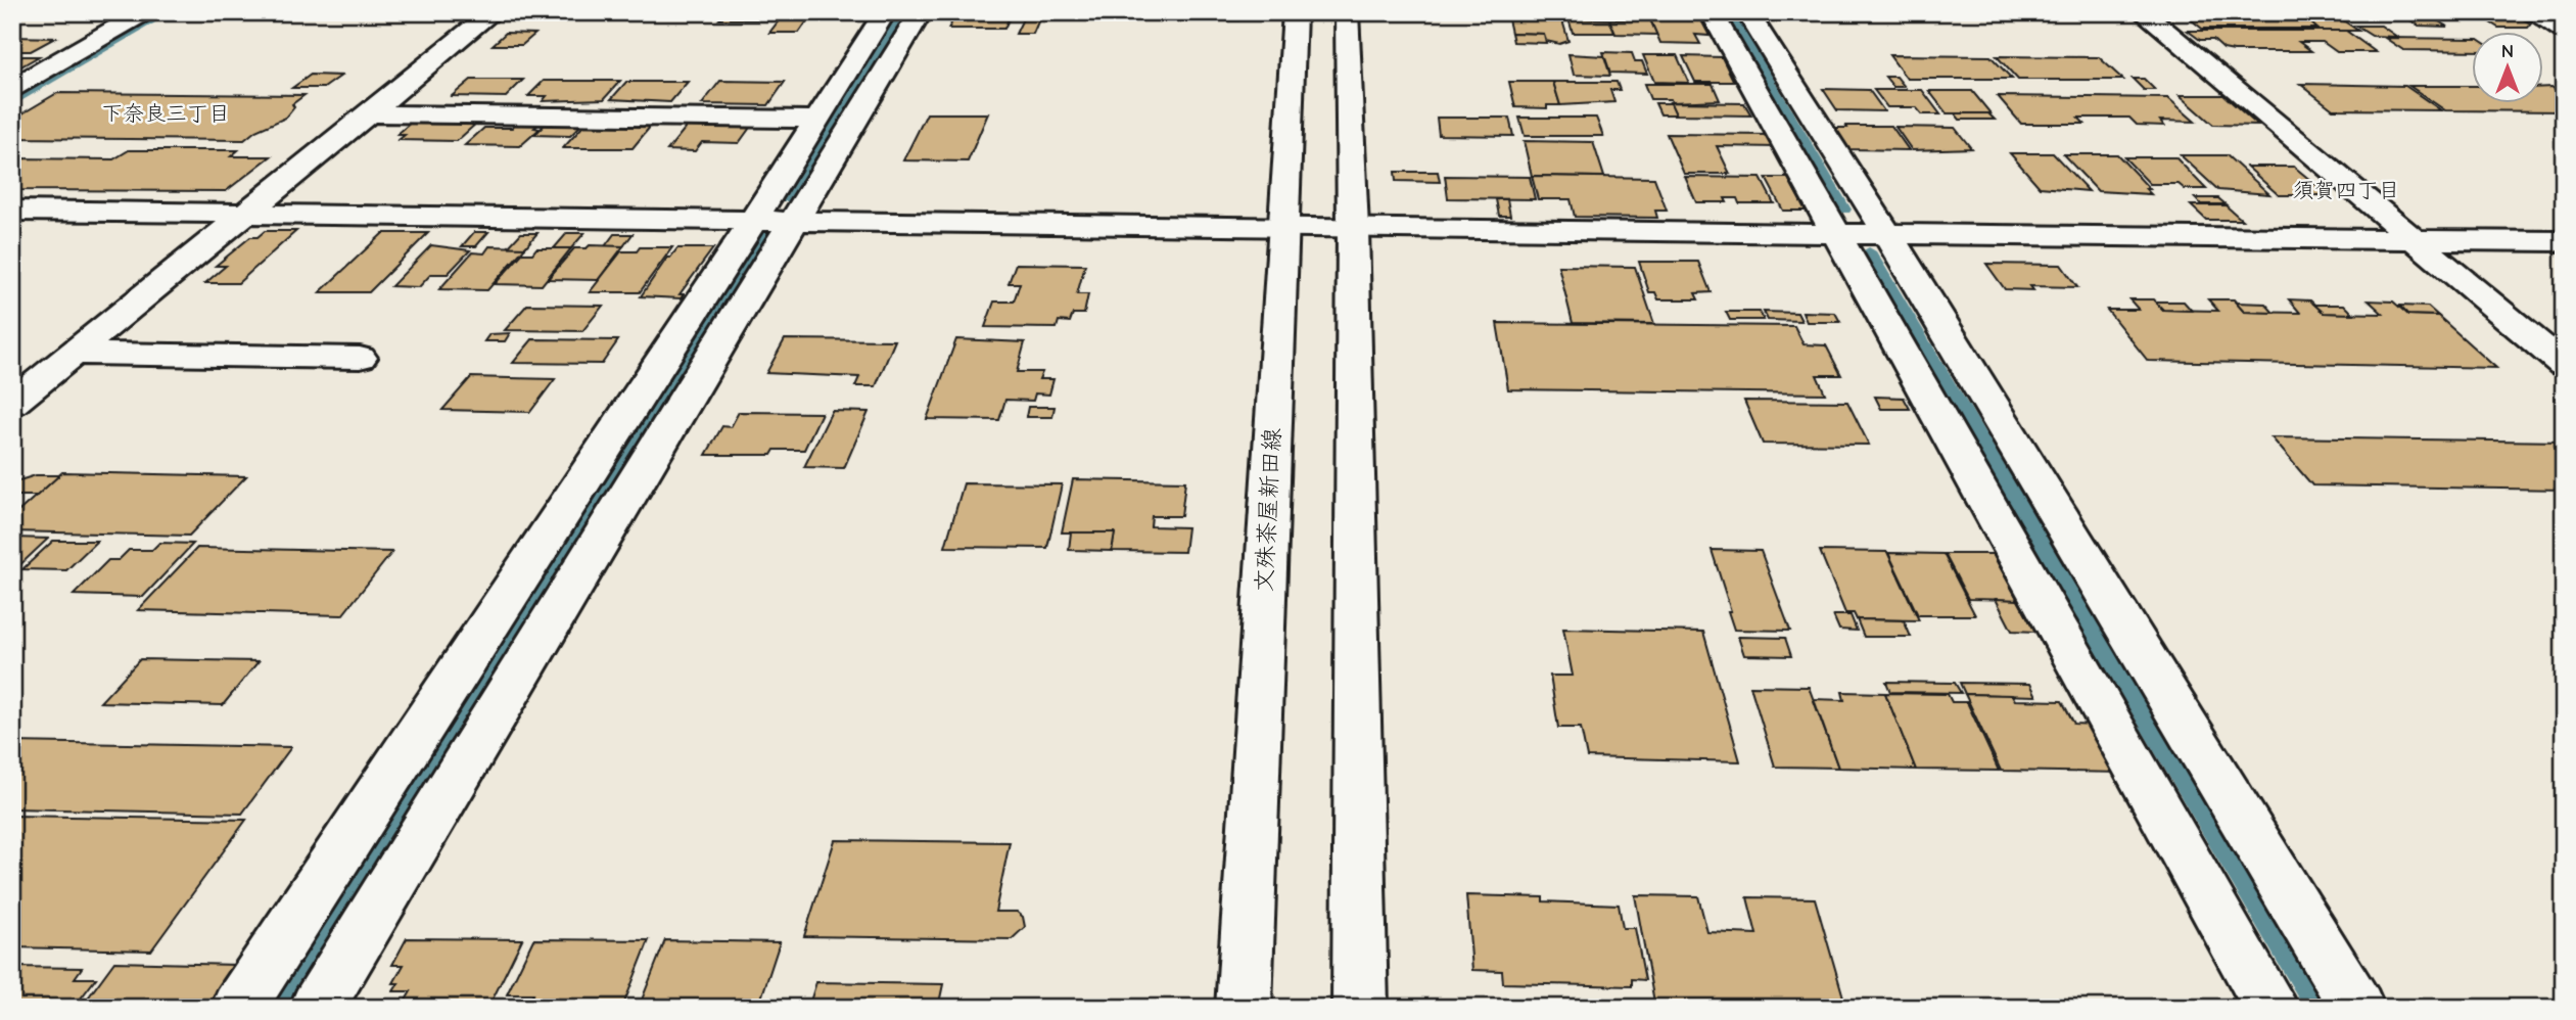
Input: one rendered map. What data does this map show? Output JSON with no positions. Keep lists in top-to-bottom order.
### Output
{
  "streets": {
    "street": ["文殊茶屋新田線"]
  },
  "districts": ["下奈良三丁目", "須賀四丁目"],
  "north": "top"
}
